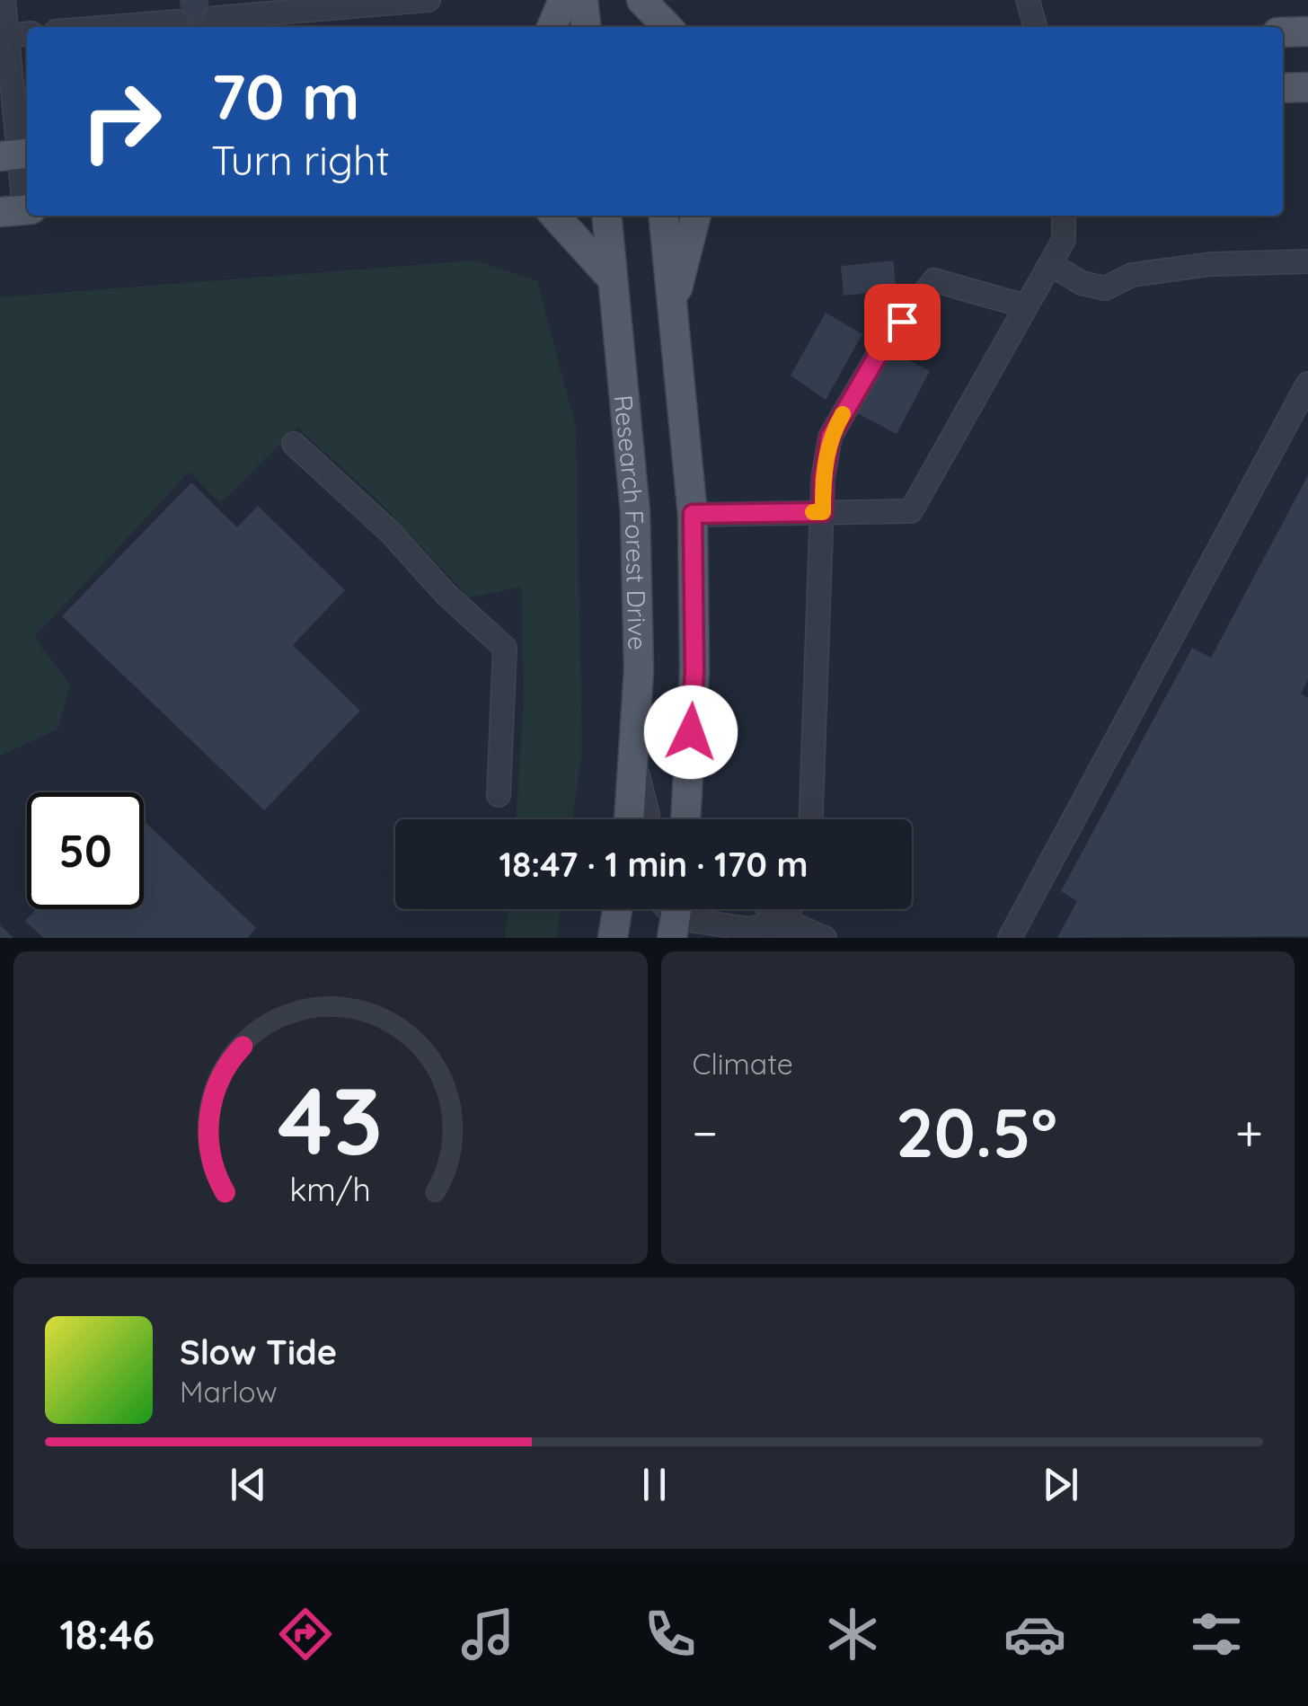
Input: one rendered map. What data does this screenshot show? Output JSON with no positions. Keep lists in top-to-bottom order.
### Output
{
  "streets": {
    "main road": ["Research Forest Drive"]
  },
  "page": {
    "turn": ["70 m", "Turn right"],
    "limit": "50",
    "trip": "18:47 · 1 min · 170 m",
    "tile": "Climate",
    "heat": ["−", "20.5°", "+"],
    "song": ["Slow Tide", "Marlow"],
    "tabs": "18:46",
    "gauge": ["43", "km/h"]
  }
}
